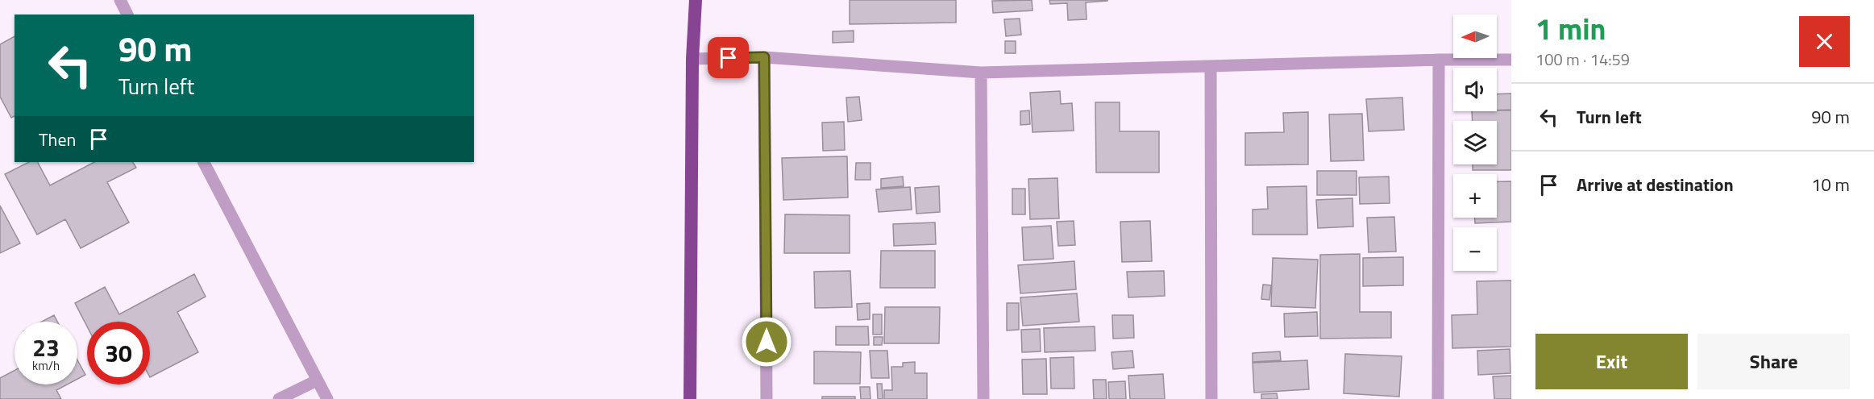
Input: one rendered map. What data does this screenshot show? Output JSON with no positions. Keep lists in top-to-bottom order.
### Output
{
  "north": "left",
  "page": {
    "heading": ["1 min", "100 m · 14:59"],
    "map_buttons": ["+", "−"],
    "turn": ["90 m", "Turn left"],
    "list": [
      {
        "name": "Turn left",
        "value": "90 m"
      },
      {
        "name": "Arrive at destination",
        "value": "10 m"
      }
    ],
    "then": "Then",
    "speed": "23 km/h",
    "limit": "30",
    "buttons": ["Exit", "Share"]
  }
}
